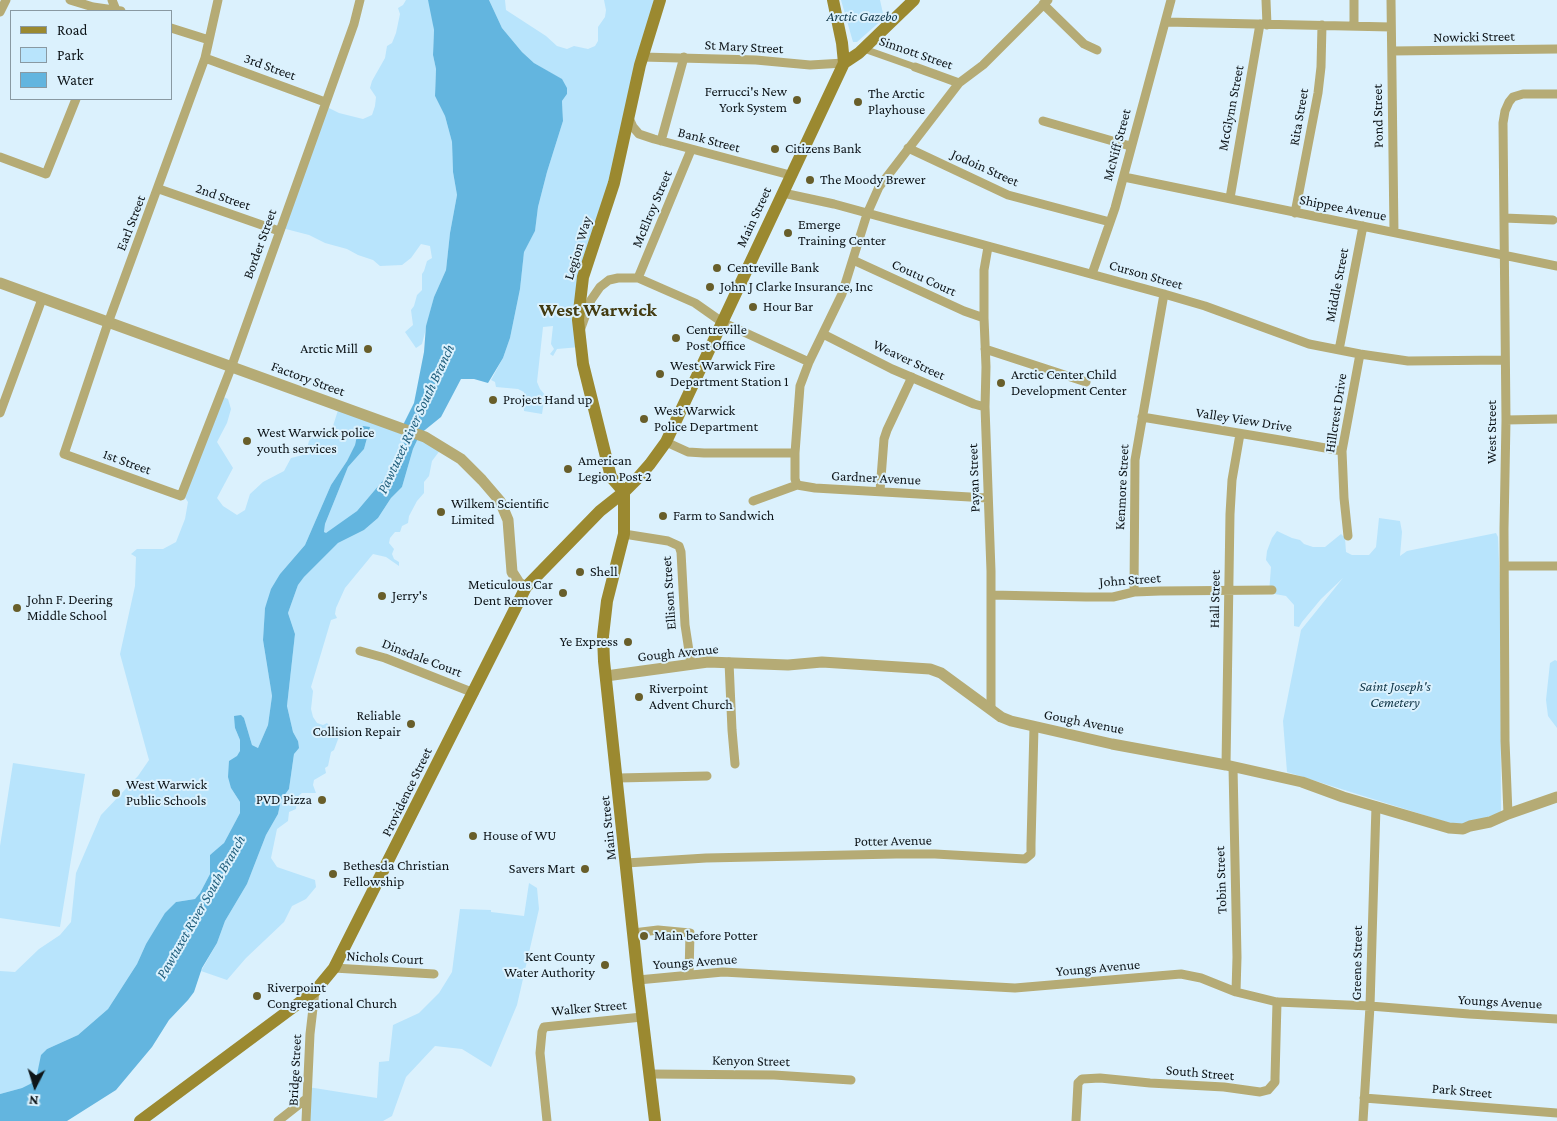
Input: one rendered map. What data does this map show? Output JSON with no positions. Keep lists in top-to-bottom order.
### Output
{
  "streets": {
    "main road": ["Main Street", "Legion Way", "Providence Street"],
    "street": [
      "Nowicki Street",
      "St Mary Street",
      "Sinnott Street",
      "3rd Street",
      "McGlynn Street",
      "Pond Street",
      "Rita Street",
      "Bank Street",
      "McNiff Street",
      "Jodoin Street",
      "2nd Street",
      "Shippee Avenue",
      "McElroy Street",
      "Earl Street",
      "Border Street",
      "Curson Street",
      "Coutu Court",
      "Middle Street",
      "Weaver Street",
      "Factory Street",
      "Hillcrest Drive",
      "Valley View Drive",
      "West Street",
      "1st Street",
      "Gardner Avenue",
      "Payan Street",
      "Kenmore Street",
      "John Street",
      "Ellison Street",
      "Hall Street",
      "Gough Avenue",
      "Dinsdale Court",
      "Potter Avenue",
      "Tobin Street",
      "Nichols Court",
      "Youngs Avenue",
      "Greene Street",
      "Walker Street",
      "Kenyon Street",
      "Bridge Street",
      "South Street",
      "Park Street"
    ]
  },
  "crossings": [
    ["Nowicki Street", "Pond Street"],
    ["St Mary Street", "Main Street"],
    ["St Mary Street", "Legion Way"],
    ["3rd Street", "Earl Street"],
    ["3rd Street", "Border Street"],
    ["McGlynn Street", "Shippee Avenue"],
    ["Pond Street", "Shippee Avenue"],
    ["Rita Street", "Shippee Avenue"],
    ["Bank Street", "McElroy Street"],
    ["Bank Street", "Main Street"],
    ["Bank Street", "Legion Way"],
    ["McNiff Street", "Jodoin Street"],
    ["McNiff Street", "Shippee Avenue"],
    ["McNiff Street", "Curson Street"],
    ["2nd Street", "Earl Street"],
    ["2nd Street", "Border Street"],
    ["Shippee Avenue", "Middle Street"],
    ["Shippee Avenue", "West Street"],
    ["Main Street", "Curson Street"],
    ["Main Street", "Ellison Street"],
    ["Main Street", "Gough Avenue"],
    ["Main Street", "Providence Street"],
    ["Main Street", "Potter Avenue"],
    ["Main Street", "Youngs Avenue"],
    ["Main Street", "Walker Street"],
    ["Main Street", "Kenyon Street"],
    ["Earl Street", "Factory Street"],
    ["Earl Street", "1st Street"],
    ["Border Street", "Factory Street"],
    ["Border Street", "1st Street"],
    ["Legion Way", "Providence Street"],
    ["Curson Street", "Middle Street"],
    ["Curson Street", "Hillcrest Drive"],
    ["Curson Street", "West Street"],
    ["Curson Street", "Payan Street"],
    ["Curson Street", "Kenmore Street"],
    ["Coutu Court", "Payan Street"],
    ["Weaver Street", "Payan Street"],
    ["Factory Street", "Providence Street"],
    ["Hillcrest Drive", "Valley View Drive"],
    ["Valley View Drive", "Kenmore Street"],
    ["Valley View Drive", "Hall Street"],
    ["West Street", "Gough Avenue"],
    ["Gardner Avenue", "Payan Street"],
    ["Payan Street", "John Street"],
    ["Payan Street", "Gough Avenue"],
    ["Kenmore Street", "John Street"],
    ["John Street", "Hall Street"],
    ["Ellison Street", "Gough Avenue"],
    ["Hall Street", "Gough Avenue"],
    ["Hall Street", "Tobin Street"],
    ["Gough Avenue", "Potter Avenue"],
    ["Gough Avenue", "Tobin Street"],
    ["Gough Avenue", "Greene Street"],
    ["Dinsdale Court", "Providence Street"],
    ["Providence Street", "Nichols Court"],
    ["Providence Street", "Bridge Street"],
    ["Tobin Street", "Youngs Avenue"],
    ["Youngs Avenue", "Greene Street"],
    ["Youngs Avenue", "South Street"],
    ["Greene Street", "Park Street"]
  ],
  "districts": ["West Warwick"],
  "water": ["Pawtuxet River South Branch"],
  "parks": ["Arctic Gazebo", "Saint Joseph's Cemetery"],
  "places": [
    "Ferrucci's New York System",
    "The Arctic Playhouse",
    "Citizens Bank",
    "The Moody Brewer",
    "Emerge Training Center",
    "Centreville Bank",
    "John J Clarke Insurance, Inc",
    "Hour Bar",
    "Centreville Post Office",
    "Arctic Mill",
    "West Warwick Fire Department Station 1",
    "Arctic Center Child Development Center",
    "Project Hand up",
    "West Warwick Police Department",
    "West Warwick police youth services",
    "American Legion Post 2",
    "Wilkem Scientific Limited",
    "Farm to Sandwich",
    "Shell",
    "Meticulous Car Dent Remover",
    "Jerry's",
    "John F. Deering Middle School",
    "Ye Express",
    "Riverpoint Advent Church",
    "Reliable Collision Repair",
    "West Warwick Public Schools",
    "PVD Pizza",
    "House of WU",
    "Savers Mart",
    "Bethesda Christian Fellowship",
    "Main before Potter",
    "Kent County Water Authority",
    "Riverpoint Congregational Church"
  ],
  "legend": ["Road", "Park", "Water"],
  "north": "bottom"
}
